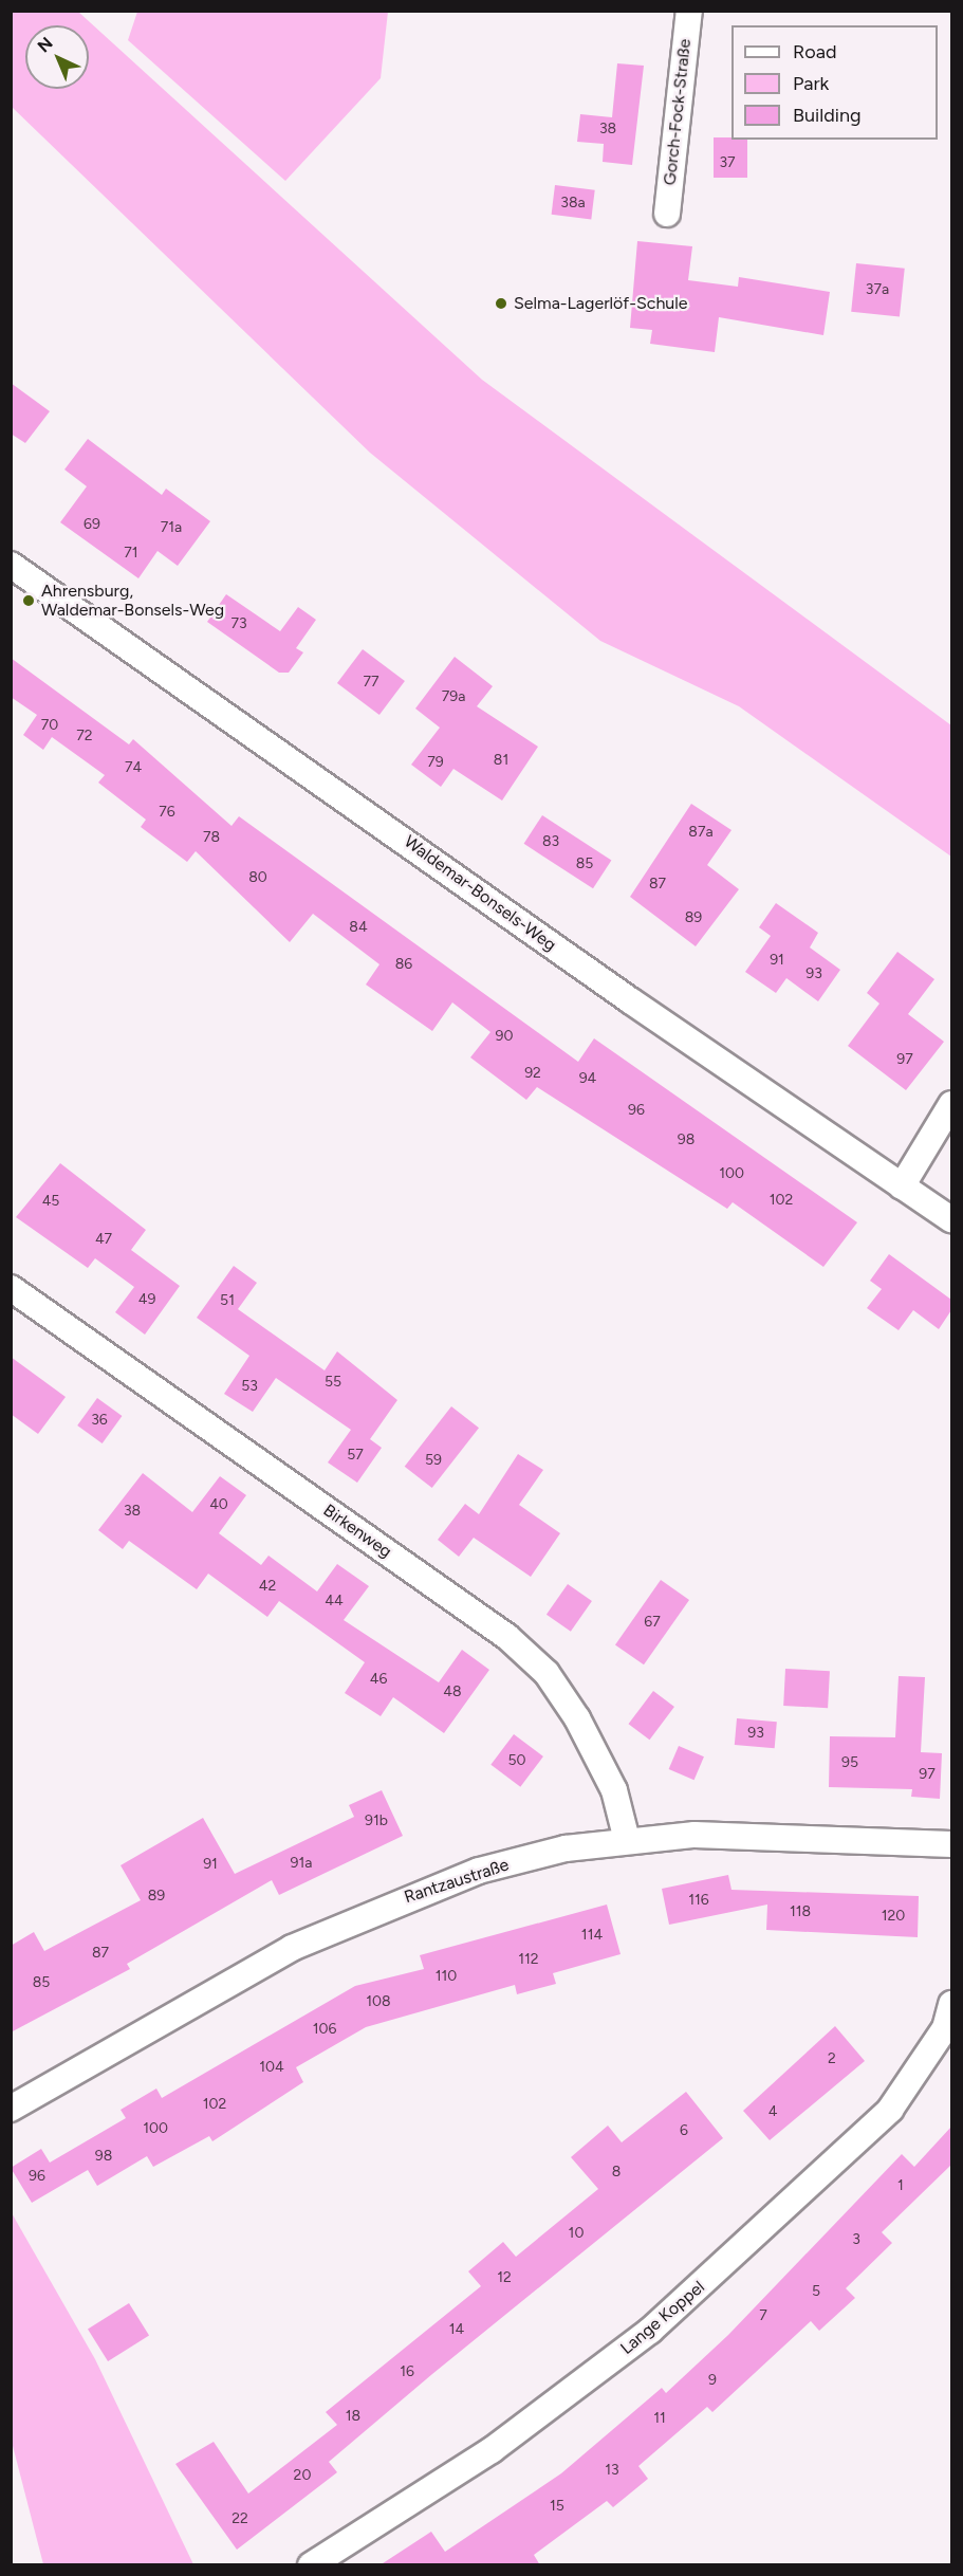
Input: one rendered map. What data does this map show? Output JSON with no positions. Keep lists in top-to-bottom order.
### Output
{
  "streets": {
    "street": [
      "Gorch-Fock-Straße",
      "Waldemar-Bonsels-Weg",
      "Birkenweg",
      "Rantzaustraße",
      "Lange Koppel"
    ]
  },
  "crossings": [
    ["Birkenweg", "Rantzaustraße"]
  ],
  "places": ["Selma-Lagerlöf-Schule", "Ahrensburg, Waldemar-Bonsels-Weg"],
  "house_numbers": [
    "38",
    "37",
    "38a",
    "37a",
    "69",
    "71a",
    "71",
    "73",
    "77",
    "79a",
    "70",
    "72",
    "81",
    "79",
    "74",
    "76",
    "87a",
    "78",
    "83",
    "85",
    "80",
    "87",
    "89",
    "84",
    "91",
    "86",
    "93",
    "90",
    "97",
    "92",
    "94",
    "96",
    "98",
    "100",
    "102",
    "45",
    "47",
    "49",
    "51",
    "55",
    "53",
    "36",
    "57",
    "59",
    "40",
    "38",
    "42",
    "44",
    "67",
    "46",
    "48",
    "93",
    "50",
    "95",
    "97",
    "91b",
    "91a",
    "91",
    "89",
    "116",
    "118",
    "120",
    "114",
    "87",
    "112",
    "110",
    "85",
    "108",
    "106",
    "2",
    "104",
    "102",
    "4",
    "100",
    "6",
    "98",
    "8",
    "96",
    "1",
    "10",
    "3",
    "12",
    "5",
    "7",
    "14",
    "16",
    "9",
    "18",
    "11",
    "13",
    "20",
    "15",
    "22"
  ],
  "legend": ["Road", "Park", "Building"],
  "north": "top left"
}
